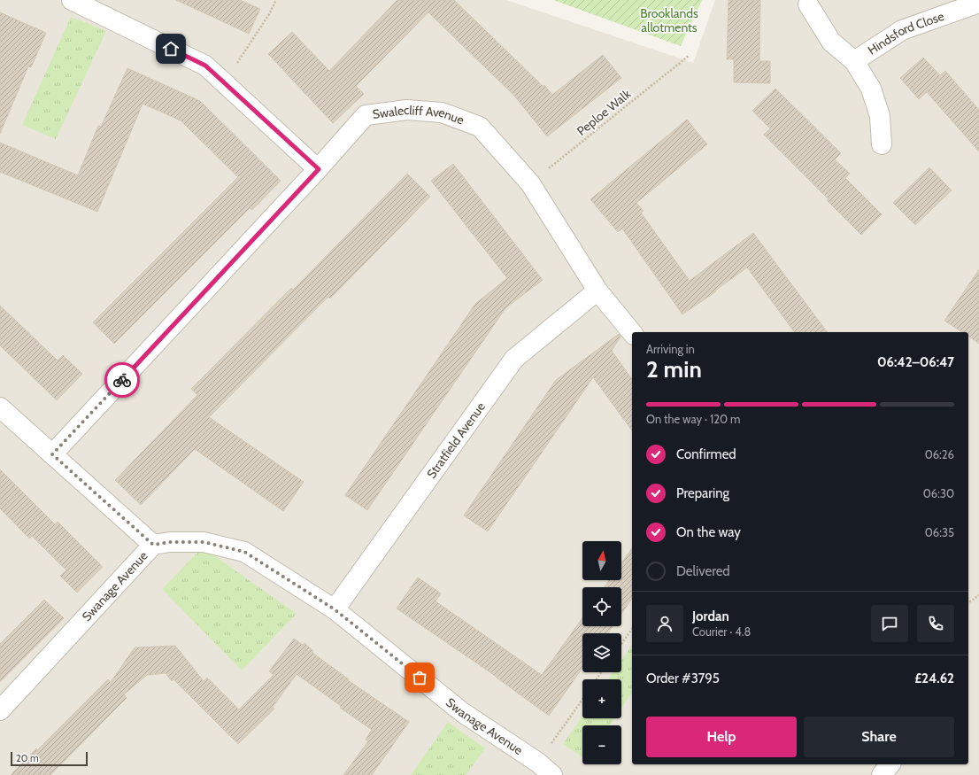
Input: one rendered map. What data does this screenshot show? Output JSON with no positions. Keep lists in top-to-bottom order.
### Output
{
  "streets": {
    "street": [
      "Hindsford Close",
      "Swalecliff Avenue",
      "Stratfield Avenue",
      "Swanage Avenue"
    ],
    "path": ["Peploe Walk"]
  },
  "crossings": [
    ["Peploe Walk", "Swalecliff Avenue"],
    ["Swalecliff Avenue", "Stratfield Avenue"],
    ["Stratfield Avenue", "Swanage Avenue"]
  ],
  "parks": ["Brooklands allotments"],
  "scale_bar": "20 m",
  "north": "top",
  "page": {
    "heading": ["2 min", "Arriving in", "06:42–06:47"],
    "panel": [
      "Jordan",
      "Courier · 4.8",
      "Order #3795",
      "£24.62"
    ],
    "bar": "On the way · 120 m",
    "list": [
      ["Confirmed", "06:26"],
      ["Preparing", "06:30"],
      ["On the way", "06:35"],
      "Delivered"
    ],
    "map_buttons": ["+", "−"],
    "buttons": ["Help", "Share"],
    "scale": "20 m"
  }
}
